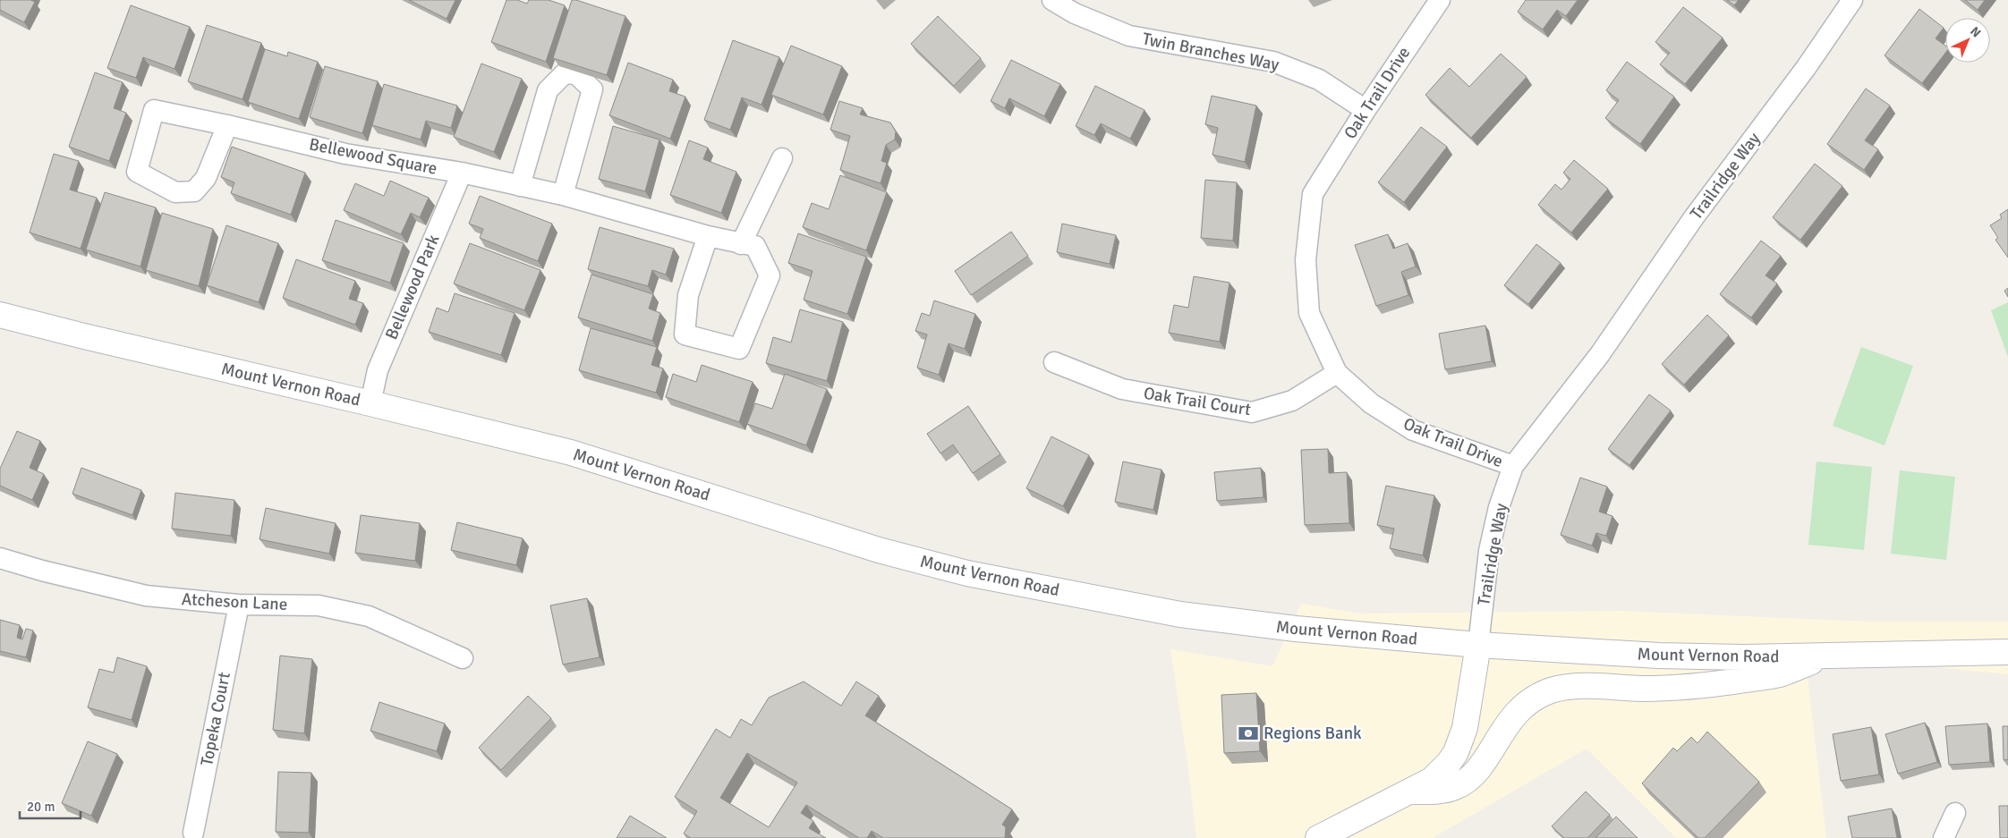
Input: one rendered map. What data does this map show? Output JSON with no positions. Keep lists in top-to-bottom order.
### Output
{
  "streets": {
    "street": [
      "Twin Branches Way",
      "Oak Trail Drive",
      "Bellewood Square",
      "Trailridge Way",
      "Bellewood Park",
      "Mount Vernon Road",
      "Oak Trail Court",
      "Atcheson Lane",
      "Topeka Court"
    ]
  },
  "crossings": [
    ["Twin Branches Way", "Oak Trail Drive"],
    ["Oak Trail Drive", "Trailridge Way"],
    ["Oak Trail Drive", "Oak Trail Court"],
    ["Bellewood Square", "Bellewood Park"],
    ["Trailridge Way", "Mount Vernon Road"],
    ["Bellewood Park", "Mount Vernon Road"],
    ["Atcheson Lane", "Topeka Court"]
  ],
  "places": {
    "bank": ["Regions Bank"]
  },
  "scale_bar": "20 m",
  "north": "top right"
}
